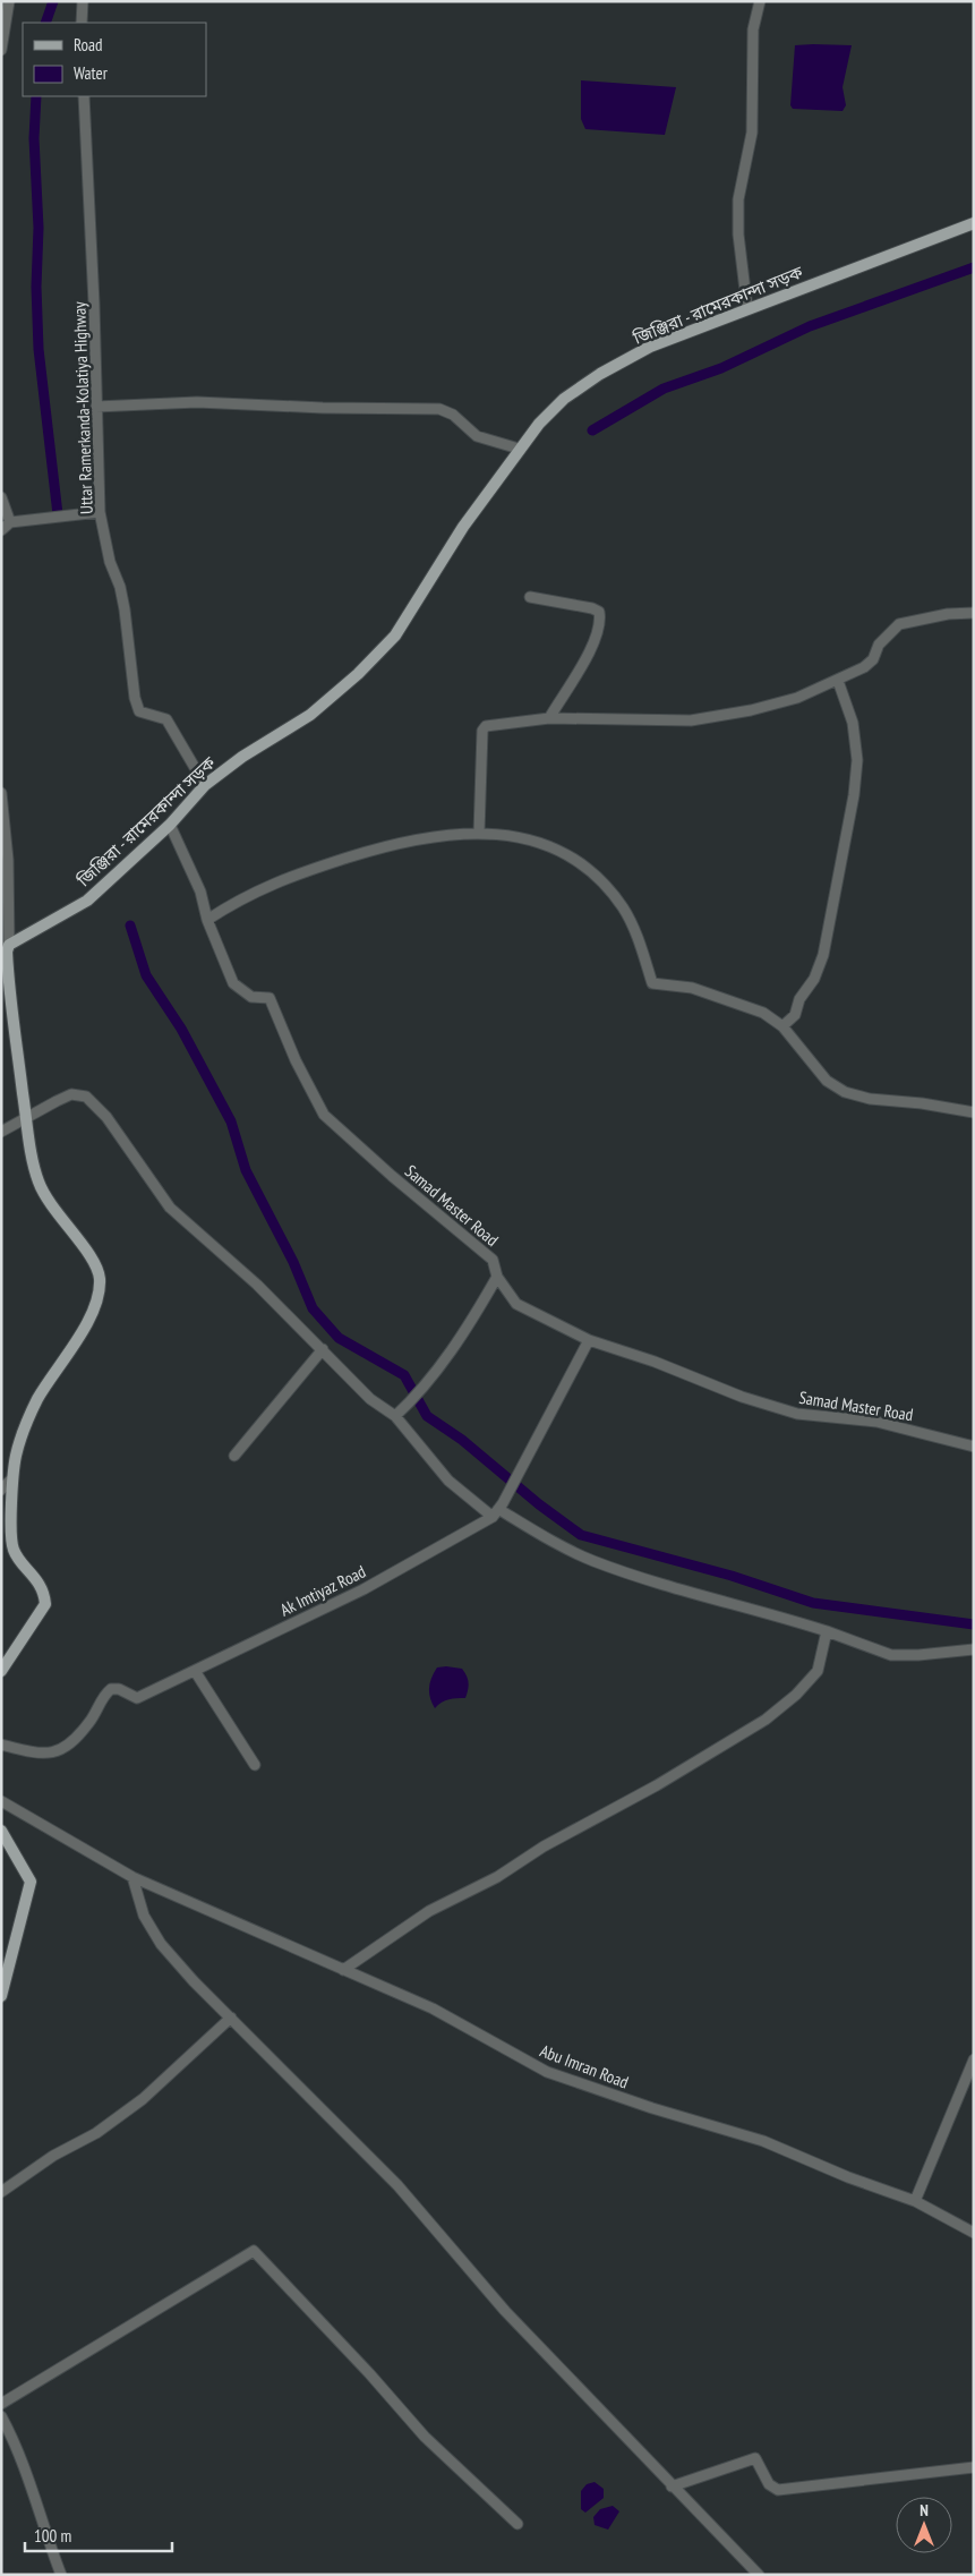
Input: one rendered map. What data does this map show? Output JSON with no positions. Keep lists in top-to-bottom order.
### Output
{
  "streets": {
    "main road": ["জিঞ্জিরা - রামেরকান্দা সড়ক"],
    "street": [
      "Uttar Ramerkanda-Kolatiya Highway",
      "Samad Master Road",
      "Ak Imtiyaz Road",
      "Abu Imran Road"
    ]
  },
  "crossings": [
    ["জিঞ্জিরা - রামেরকান্দা সড়ক", "Uttar Ramerkanda-Kolatiya Highway"],
    ["জিঞ্জিরা - রামেরকান্দা সড়ক", "Samad Master Road"]
  ],
  "legend": ["Road", "Water"],
  "scale_bar": "100 m",
  "north": "top"
}
